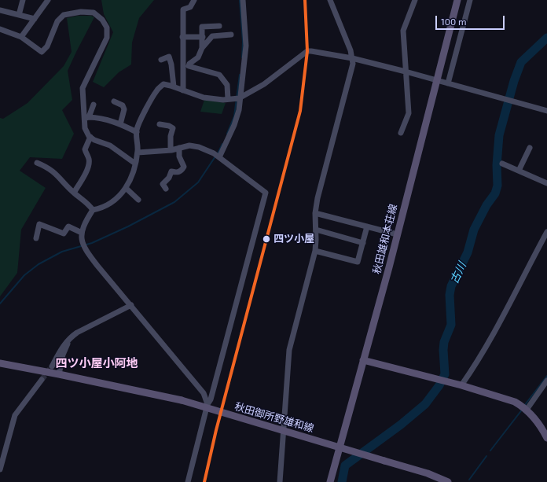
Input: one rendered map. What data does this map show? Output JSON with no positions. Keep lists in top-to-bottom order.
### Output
{
  "streets": {
    "main road": ["秋田雄和本荘線", "秋田御所野雄和線"]
  },
  "districts": ["四ツ小屋小阿地"],
  "water": ["古川"],
  "places": ["四ツ小屋"],
  "scale_bar": "100 m"
}
